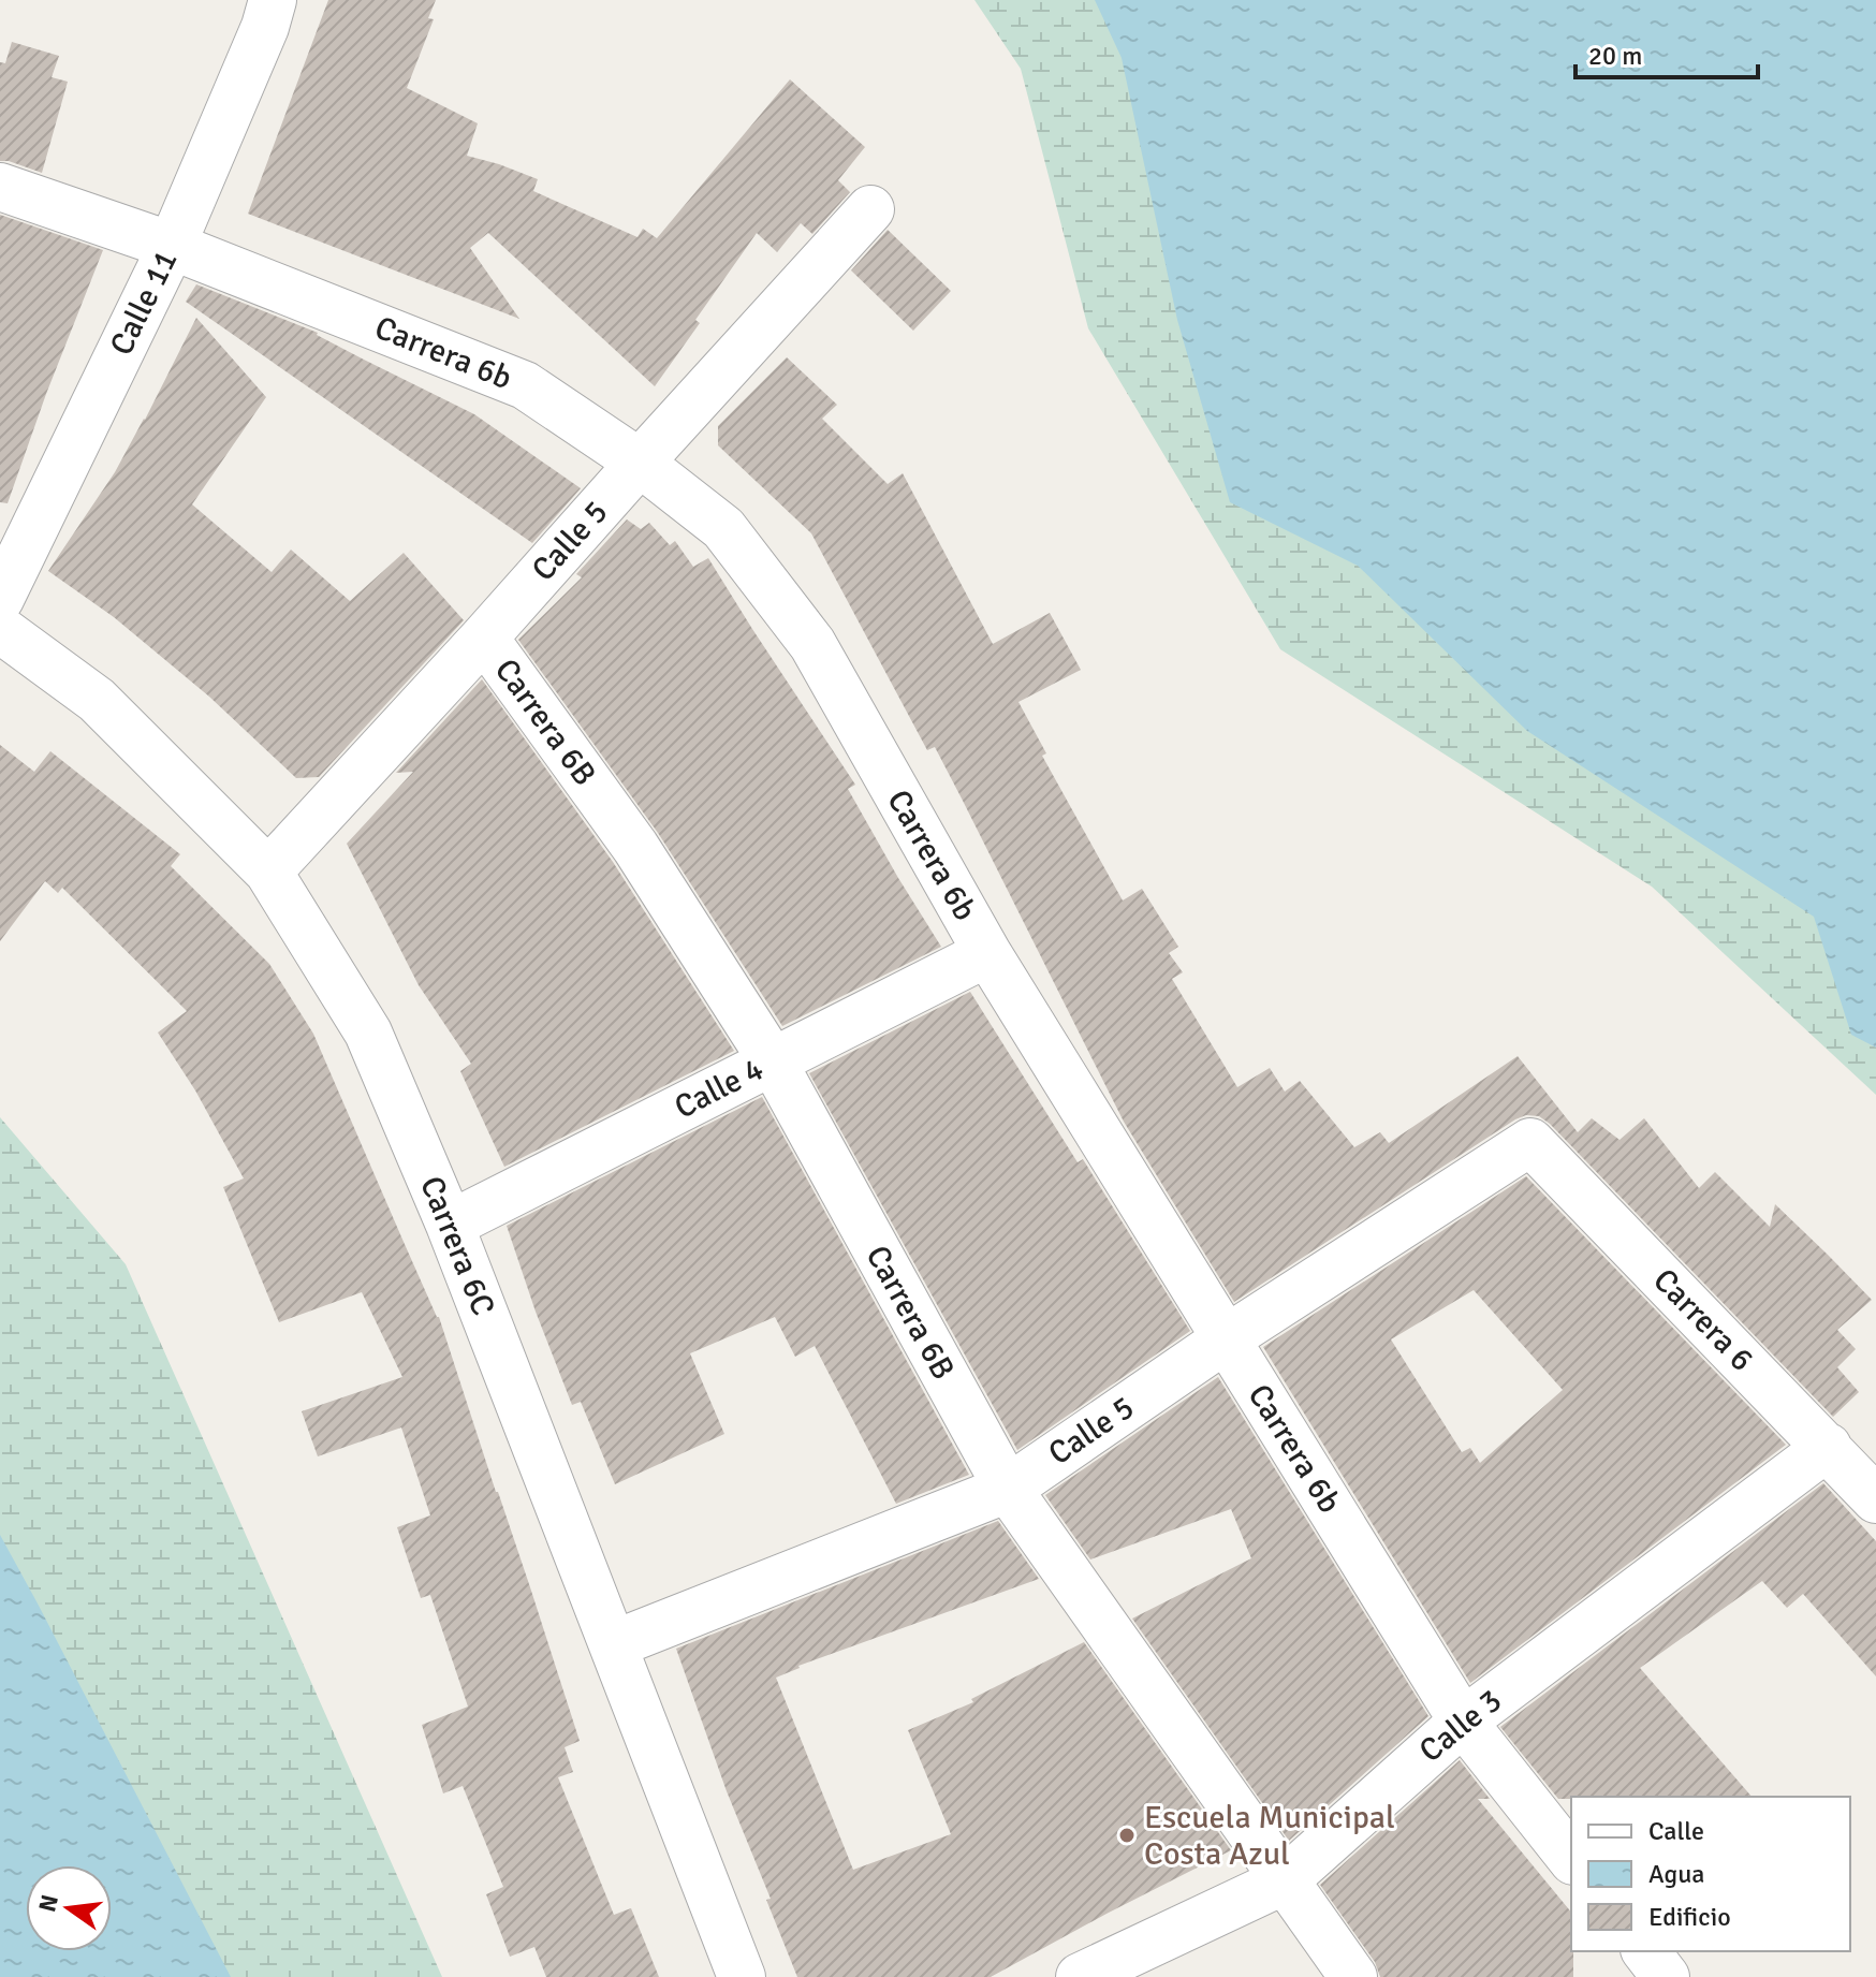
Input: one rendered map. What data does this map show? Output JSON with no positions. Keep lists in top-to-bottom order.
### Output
{
  "streets": {
    "street": [
      "Calle 11",
      "Carrera 6b",
      "Calle 5",
      "Carrera 6B",
      "Calle 4",
      "Carrera 6C",
      "Carrera 6",
      "Calle 3"
    ]
  },
  "crossings": [
    ["Calle 11", "Carrera 6b"],
    ["Carrera 6b", "Calle 5"],
    ["Carrera 6b", "Calle 4"],
    ["Carrera 6b", "Calle 3"],
    ["Calle 5", "Carrera 6B"],
    ["Calle 5", "Carrera 6C"],
    ["Calle 5", "Carrera 6"],
    ["Carrera 6B", "Calle 4"],
    ["Carrera 6B", "Calle 3"],
    ["Calle 4", "Carrera 6C"],
    ["Carrera 6", "Calle 3"]
  ],
  "places": ["Escuela Municipal Costa Azul"],
  "legend": ["Calle", "Agua", "Edificio"],
  "scale_bar": "20 m",
  "north": "left"
}
